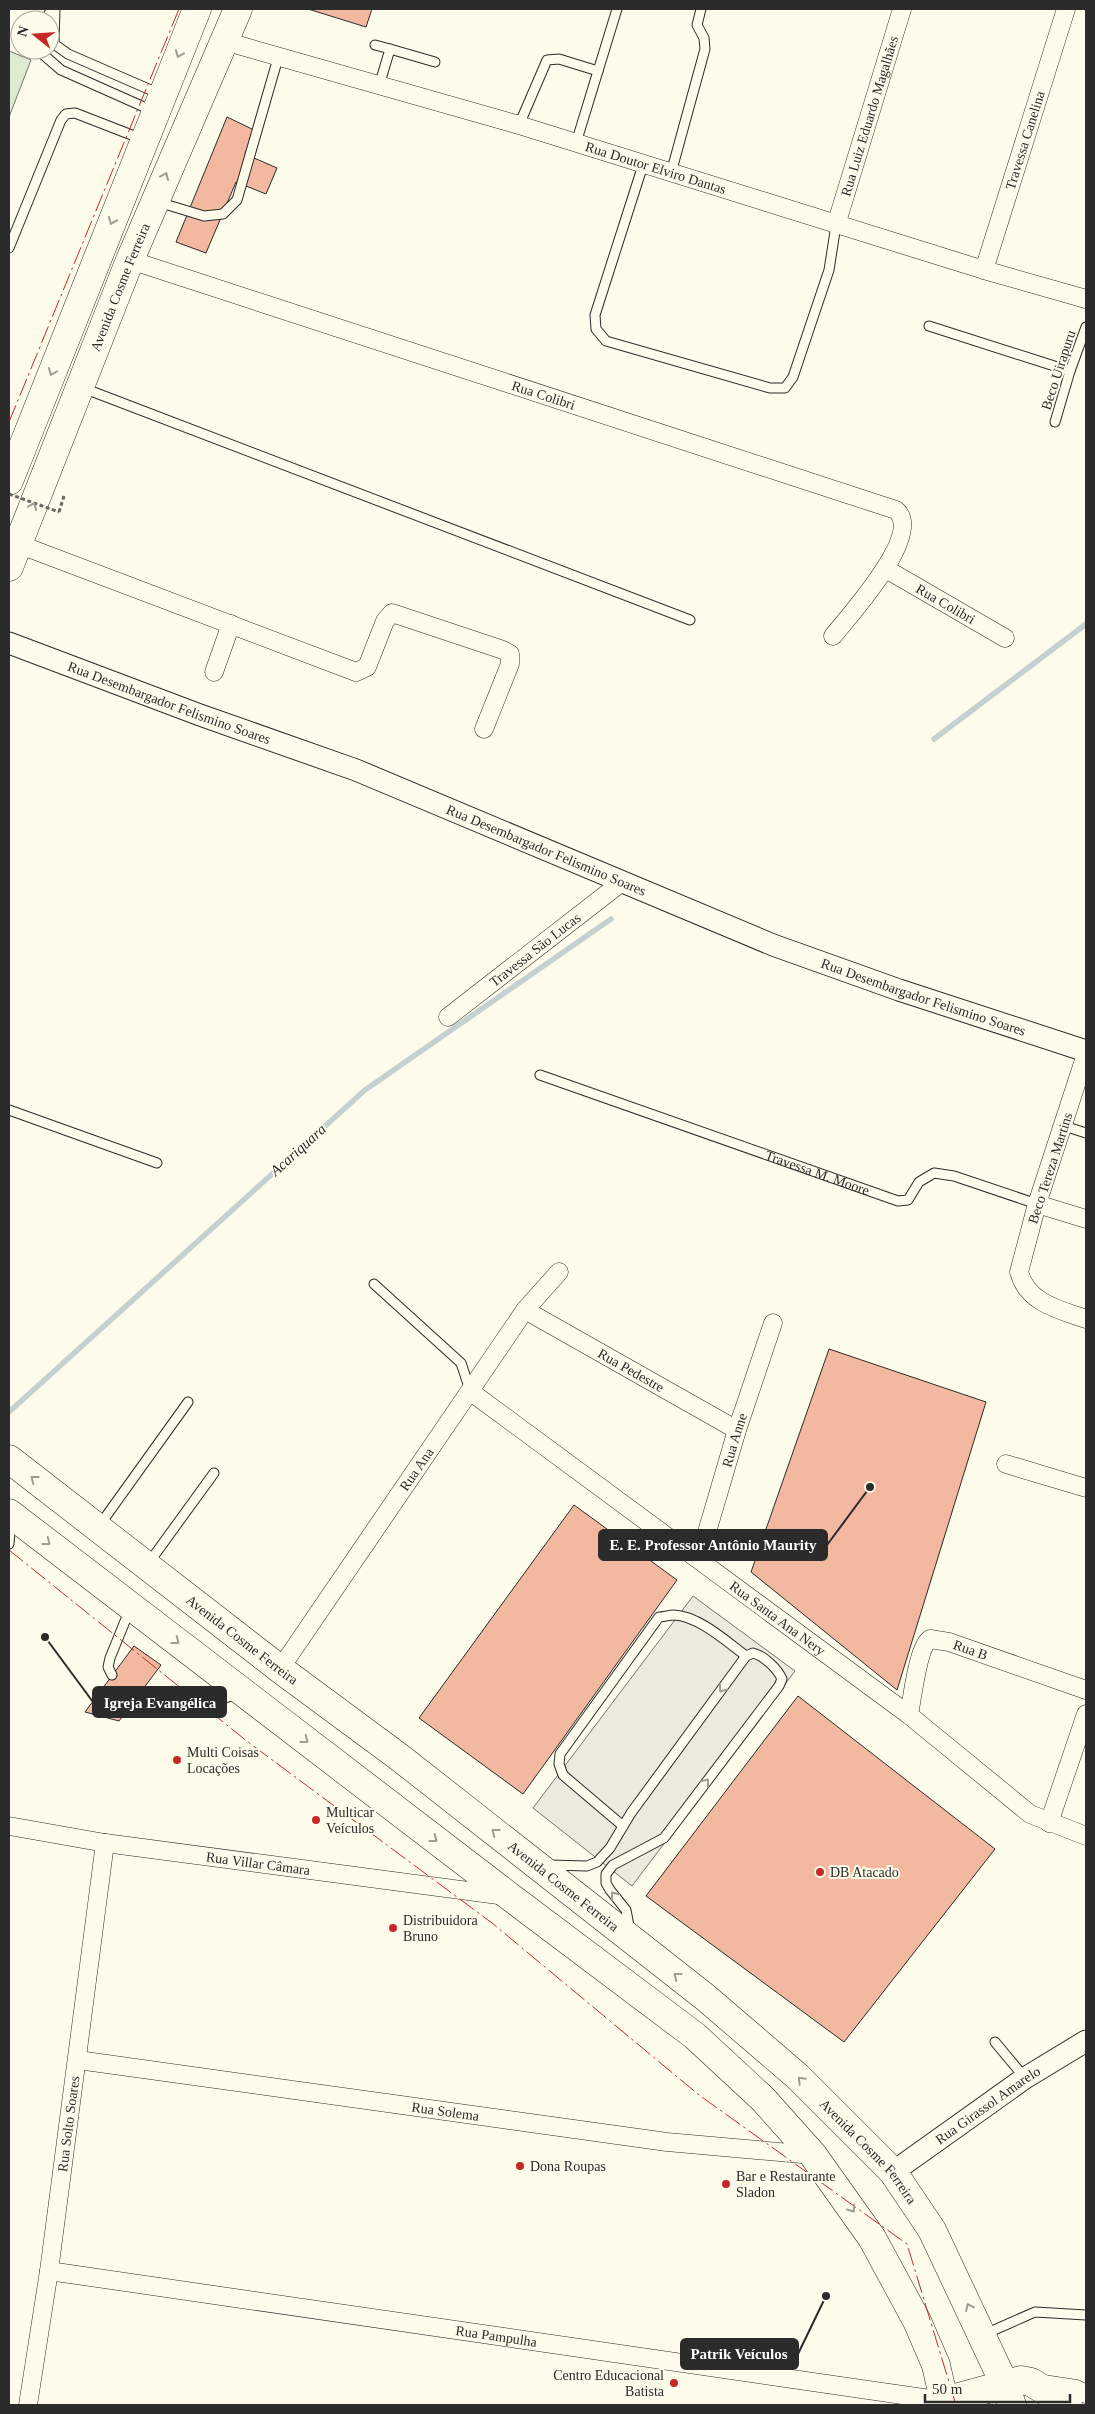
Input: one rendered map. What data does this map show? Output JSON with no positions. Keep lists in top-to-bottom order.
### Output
{
  "streets": {
    "main road": ["Avenida Cosme Ferreira"],
    "street": [
      "Rua Luiz Eduardo Magalhães",
      "Travessa Canelina",
      "Rua Doutor Elviro Dantas",
      "Rua Colibri",
      "Rua Desembargador Felismino Soares",
      "Travessa São Lucas",
      "Beco Tereza Martins",
      "Travessa M. Moore",
      "Rua Pedestre",
      "Rua Anne",
      "Rua Ana",
      "Rua Santa Ana Nery",
      "Rua B",
      "Rua Villar Câmara",
      "Rua Girassol Amarelo",
      "Rua Solema",
      "Rua Solto Soares",
      "Rua Pampulha"
    ],
    "lane": ["Beco Uirapuru"]
  },
  "crossings": [
    ["Rua Luiz Eduardo Magalhães", "Rua Doutor Elviro Dantas"],
    ["Travessa Canelina", "Rua Doutor Elviro Dantas"],
    ["Rua Doutor Elviro Dantas", "Avenida Cosme Ferreira"],
    ["Avenida Cosme Ferreira", "Rua Colibri"],
    ["Avenida Cosme Ferreira", "Rua Ana"],
    ["Avenida Cosme Ferreira", "Rua Girassol Amarelo"],
    ["Rua Desembargador Felismino Soares", "Travessa São Lucas"],
    ["Beco Tereza Martins", "Travessa M. Moore"],
    ["Rua Pedestre", "Rua Anne"],
    ["Rua Pedestre", "Rua Ana"],
    ["Rua Anne", "Rua Santa Ana Nery"],
    ["Rua Ana", "Rua Santa Ana Nery"],
    ["Rua Santa Ana Nery", "Rua B"],
    ["Rua Villar Câmara", "Rua Solto Soares"],
    ["Rua Solema", "Rua Solto Soares"],
    ["Rua Solto Soares", "Rua Pampulha"]
  ],
  "water": ["Acariquara"],
  "places": [
    "E. E. Professor Antônio Maurity",
    "Igreja Evangélica",
    "Multi Coisas Locações",
    "Multicar Veículos",
    "DB Atacado",
    "Distribuidora Bruno",
    "Dona Roupas",
    "Bar e Restaurante Sladon",
    "Patrik Veículos",
    "Centro Educacional Batista"
  ],
  "scale_bar": "50 m",
  "north": "left"
}
